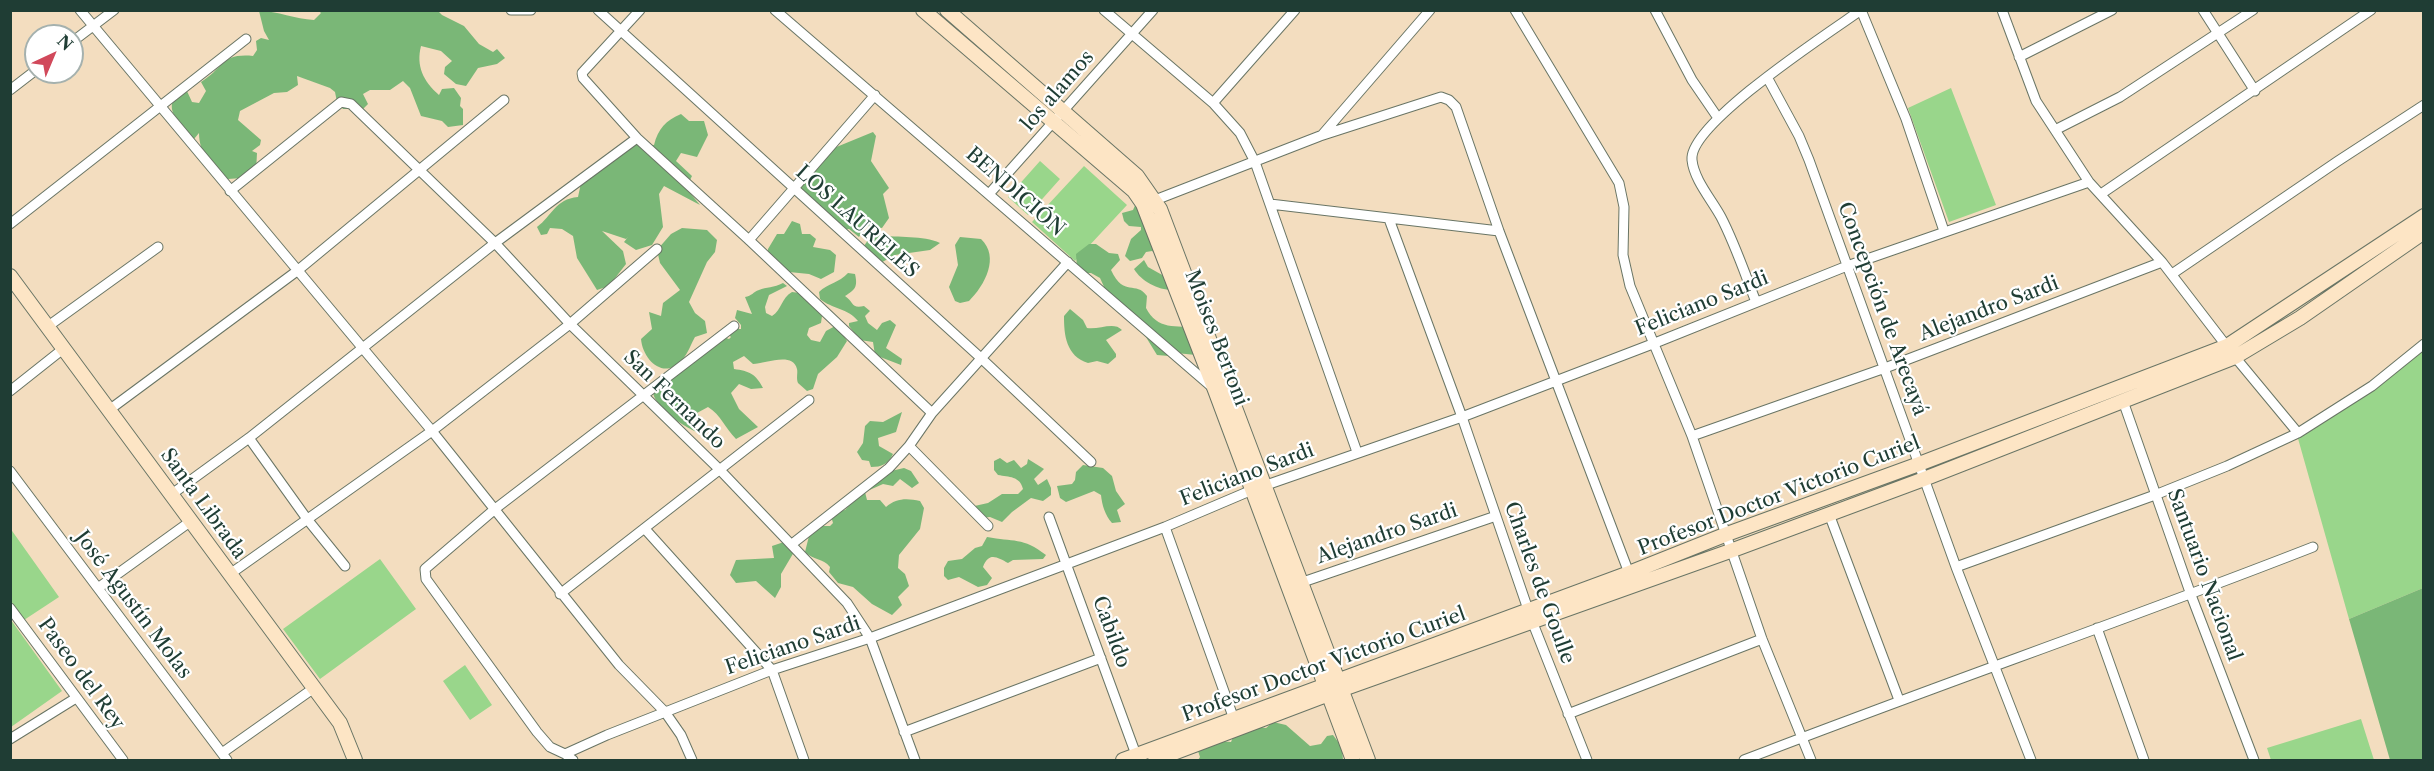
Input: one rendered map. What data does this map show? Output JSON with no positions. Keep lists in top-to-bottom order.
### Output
{
  "streets": {
    "main road": ["Moises Bertoni", "Profesor Doctor Victorio Curiel", "Santa Librada"],
    "street": [
      "los alamos",
      "BENDICIÓN",
      "LOS LAURELES",
      "Feliciano Sardi",
      "Concepción de Arecayá",
      "Alejandro Sardi",
      "San Fernando",
      "Santuario Nacional",
      "Charles de Goulle",
      "José Agustín Molas",
      "Cabildo",
      "Paseo del Rey"
    ]
  },
  "crossings": [
    ["los alamos", "BENDICIÓN"],
    ["los alamos", "Moises Bertoni"],
    ["BENDICIÓN", "Moises Bertoni"],
    ["Feliciano Sardi", "Concepción de Arecayá"],
    ["Feliciano Sardi", "Moises Bertoni"],
    ["Feliciano Sardi", "San Fernando"],
    ["Feliciano Sardi", "Charles de Goulle"],
    ["Feliciano Sardi", "Cabildo"],
    ["Concepción de Arecayá", "Alejandro Sardi"],
    ["Concepción de Arecayá", "Profesor Doctor Victorio Curiel"],
    ["Alejandro Sardi", "Moises Bertoni"],
    ["Alejandro Sardi", "Charles de Goulle"],
    ["Moises Bertoni", "Profesor Doctor Victorio Curiel"],
    ["Profesor Doctor Victorio Curiel", "Santuario Nacional"],
    ["Profesor Doctor Victorio Curiel", "Charles de Goulle"],
    ["Profesor Doctor Victorio Curiel", "Cabildo"]
  ],
  "north": "top right"
}
